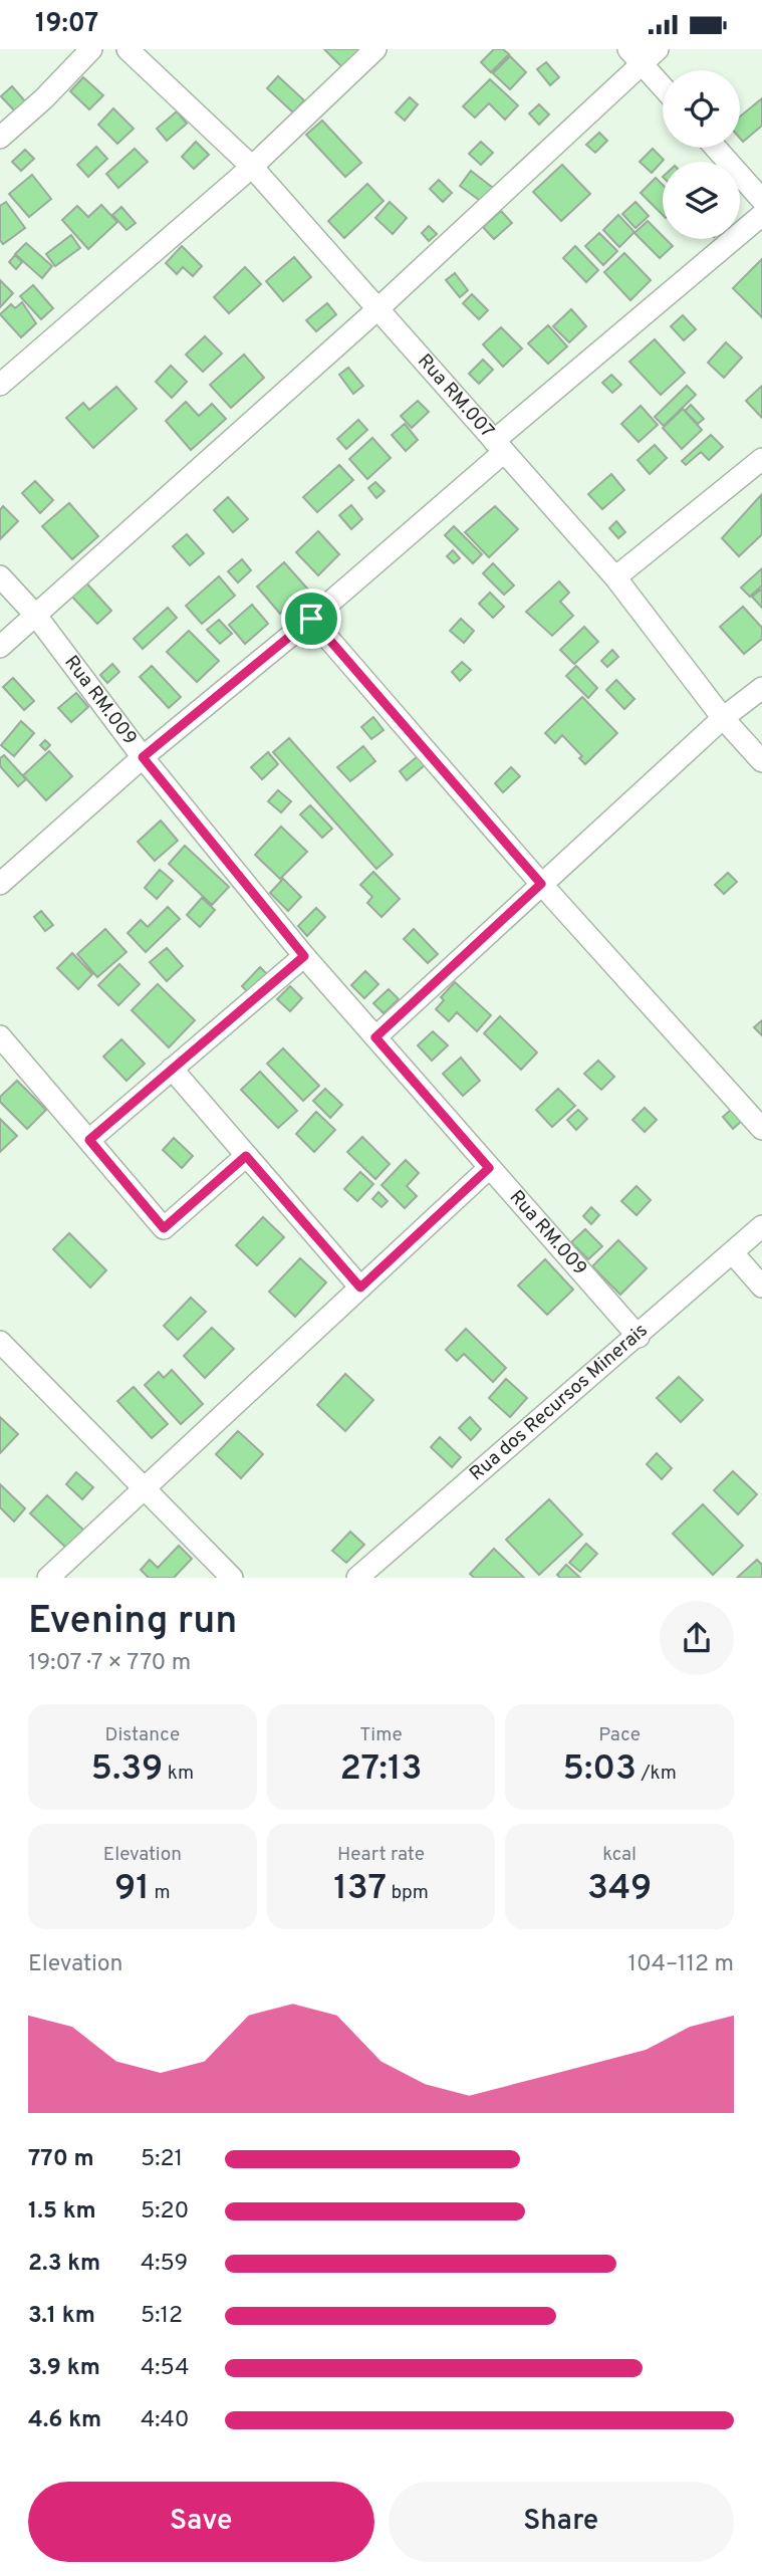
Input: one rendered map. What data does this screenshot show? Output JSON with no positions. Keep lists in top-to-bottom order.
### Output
{
  "streets": {
    "street": ["Rua RM.007", "Rua RM.009", "Rua dos Recursos Minerais"]
  },
  "crossings": [
    ["Rua RM.009", "Rua dos Recursos Minerais"]
  ],
  "page": {
    "status": "19:07",
    "heading": ["Evening run", "19:07 · 7 × 770 m"],
    "stats": [
      ["Distance", "5.39 km"],
      ["Time", "27:13"],
      ["Pace", "5:03 /km"],
      ["Elevation", "91 m"],
      ["Heart rate", "137 bpm"],
      ["kcal", "349"]
    ],
    "chart": ["Elevation", "104–112 m"],
    "list": [
      {
        "name": "770 m",
        "note": "5:21"
      },
      {
        "name": "1.5 km",
        "note": "5:20"
      },
      {
        "name": "2.3 km",
        "note": "4:59"
      },
      {
        "name": "3.1 km",
        "note": "5:12"
      },
      {
        "name": "3.9 km",
        "note": "4:54"
      },
      {
        "name": "4.6 km",
        "note": "4:40"
      }
    ],
    "buttons": ["Save", "Share"]
  }
}
